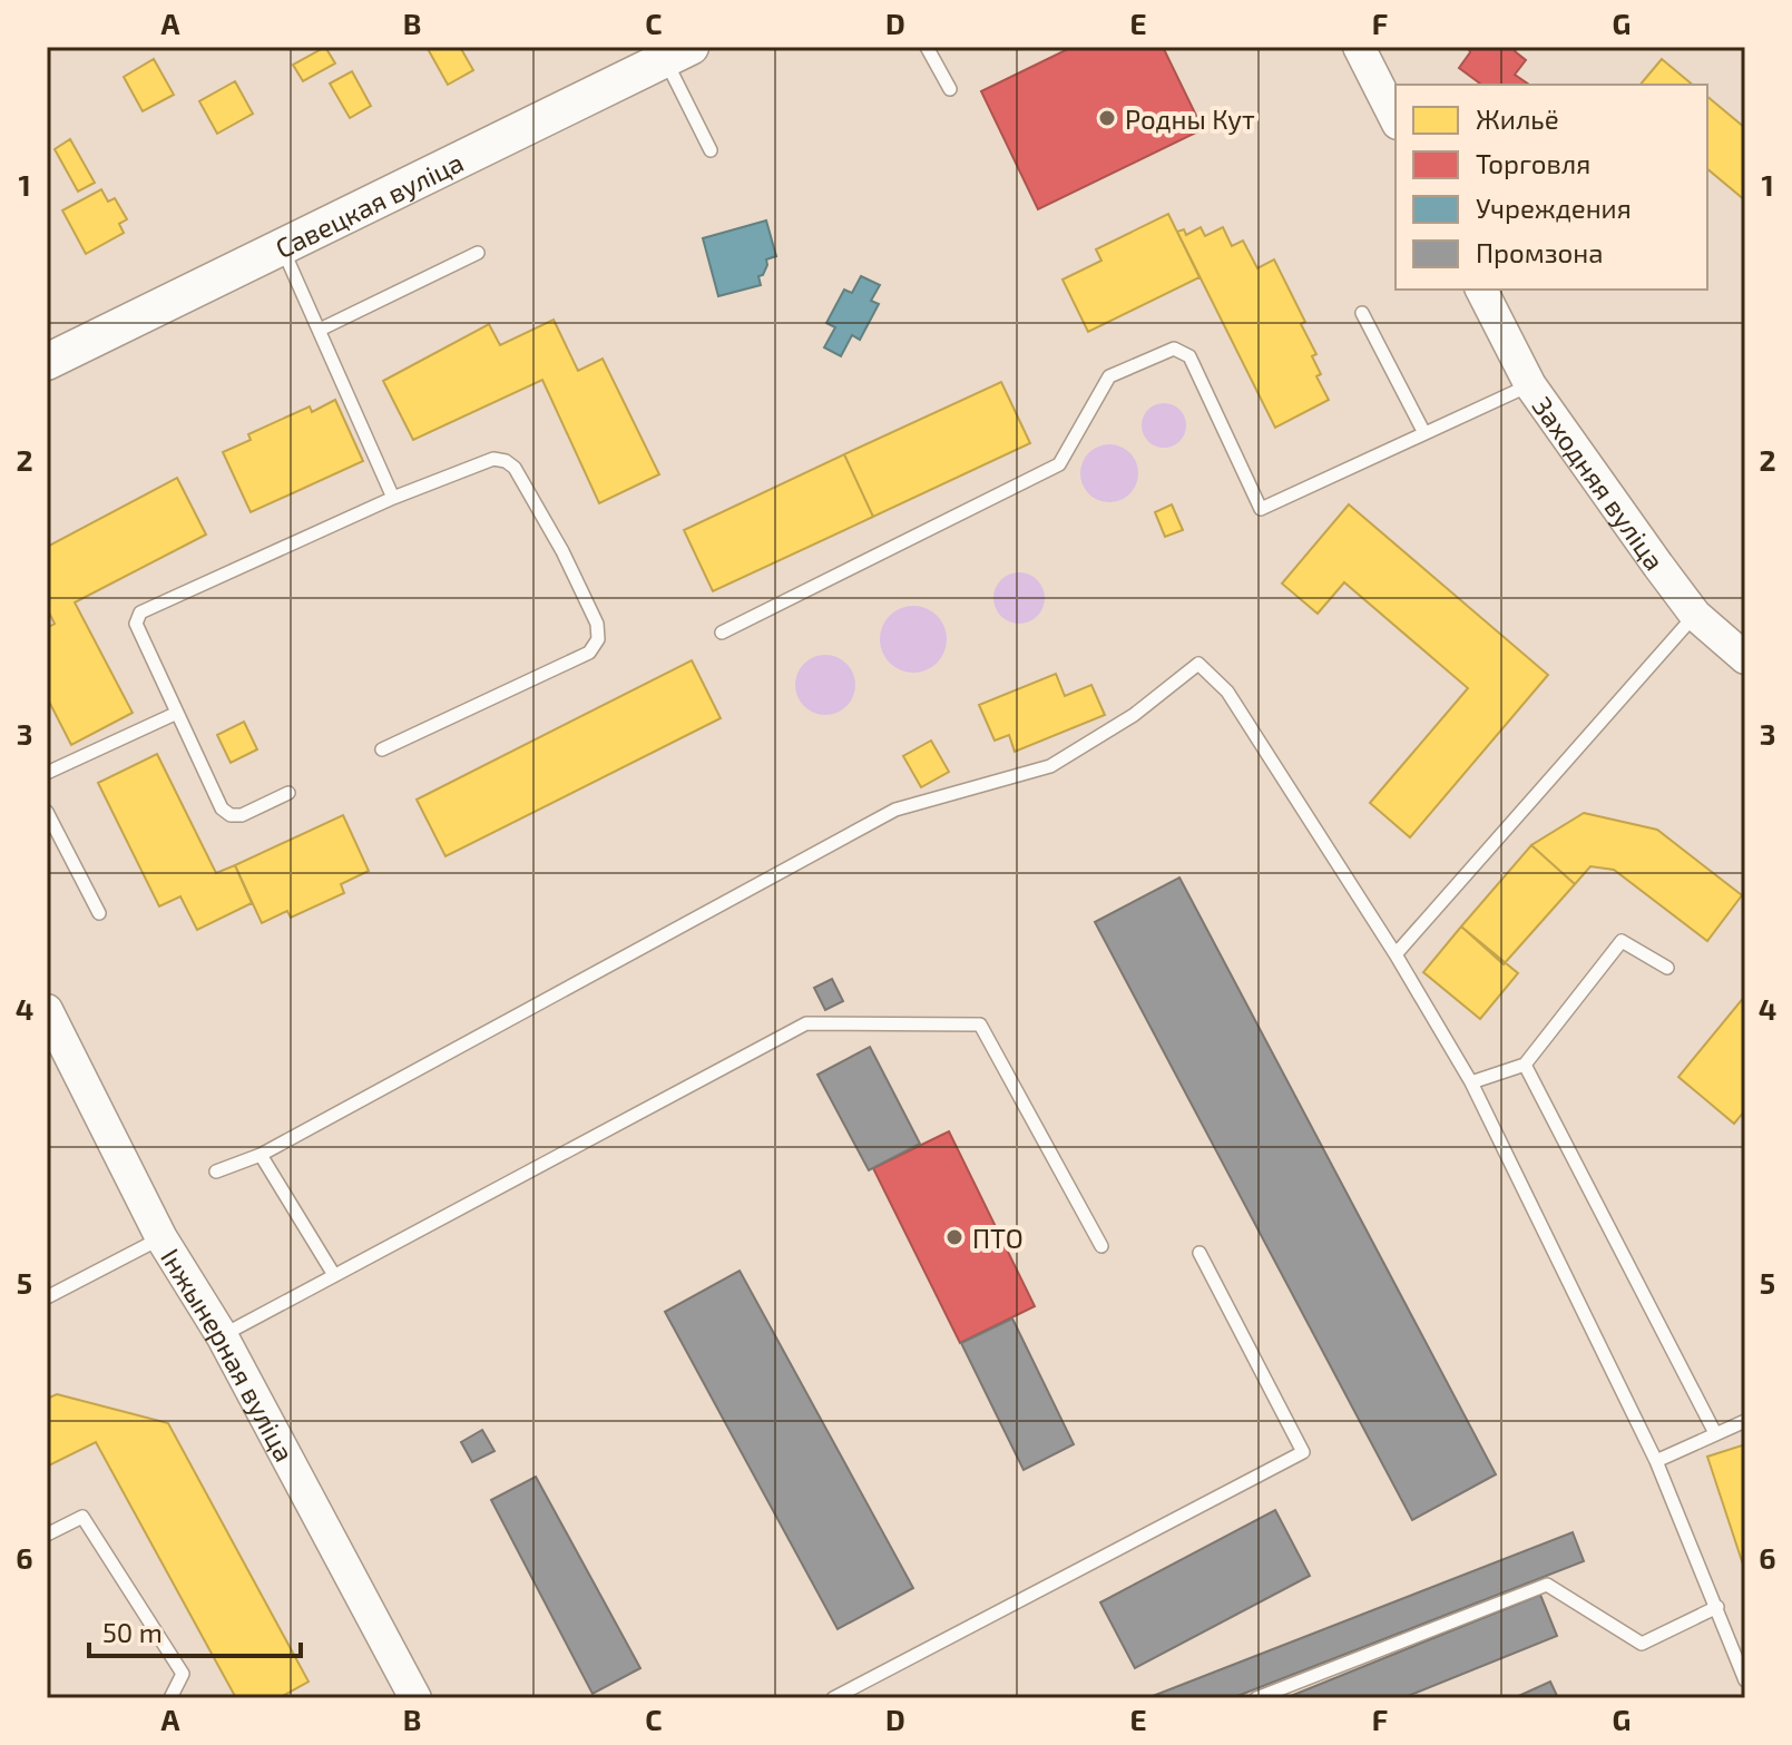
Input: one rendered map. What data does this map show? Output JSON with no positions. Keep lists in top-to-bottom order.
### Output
{
  "streets": {
    "main road": ["Савецкая вуліца"],
    "street": ["Заходняя вуліца", "Інжынерная вуліца"]
  },
  "places": ["Родны Кут", "ПТО"],
  "legend": [
    "Жильё",
    "Торговля",
    "Учреждения",
    "Промзона"
  ],
  "scale_bar": "50 m",
  "grid": {
    "columns": [
      "A",
      "B",
      "C",
      "D",
      "E",
      "F",
      "G"
    ],
    "rows": [
      "1",
      "2",
      "3",
      "4",
      "5",
      "6"
    ]
  }
}
